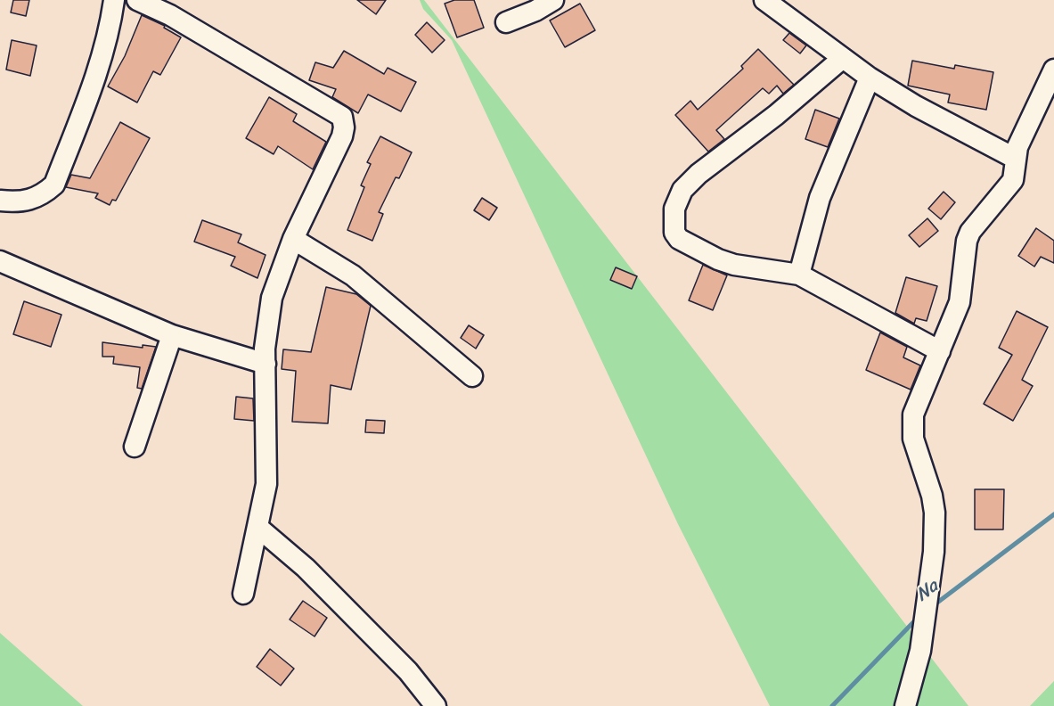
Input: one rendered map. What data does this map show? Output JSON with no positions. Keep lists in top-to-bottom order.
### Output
{
  "water": ["Na"]
}
